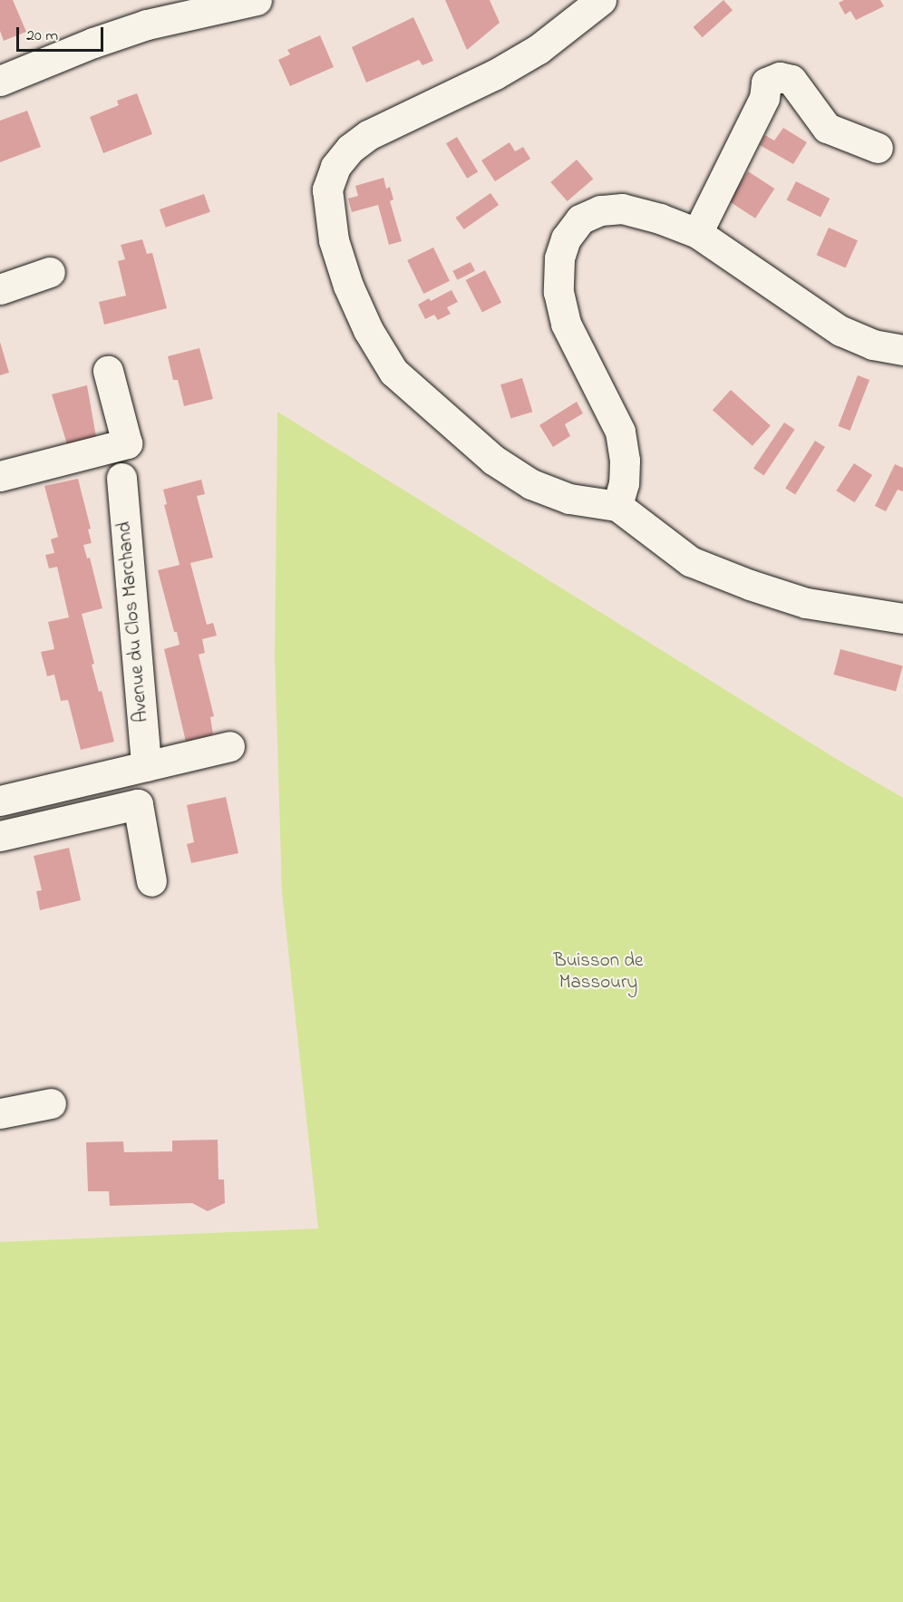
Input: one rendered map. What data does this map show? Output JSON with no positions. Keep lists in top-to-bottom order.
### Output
{
  "streets": {
    "street": ["Avenue du Clos Marchand"]
  },
  "parks": ["Buisson de Massoury"],
  "scale_bar": "20 m"
}
